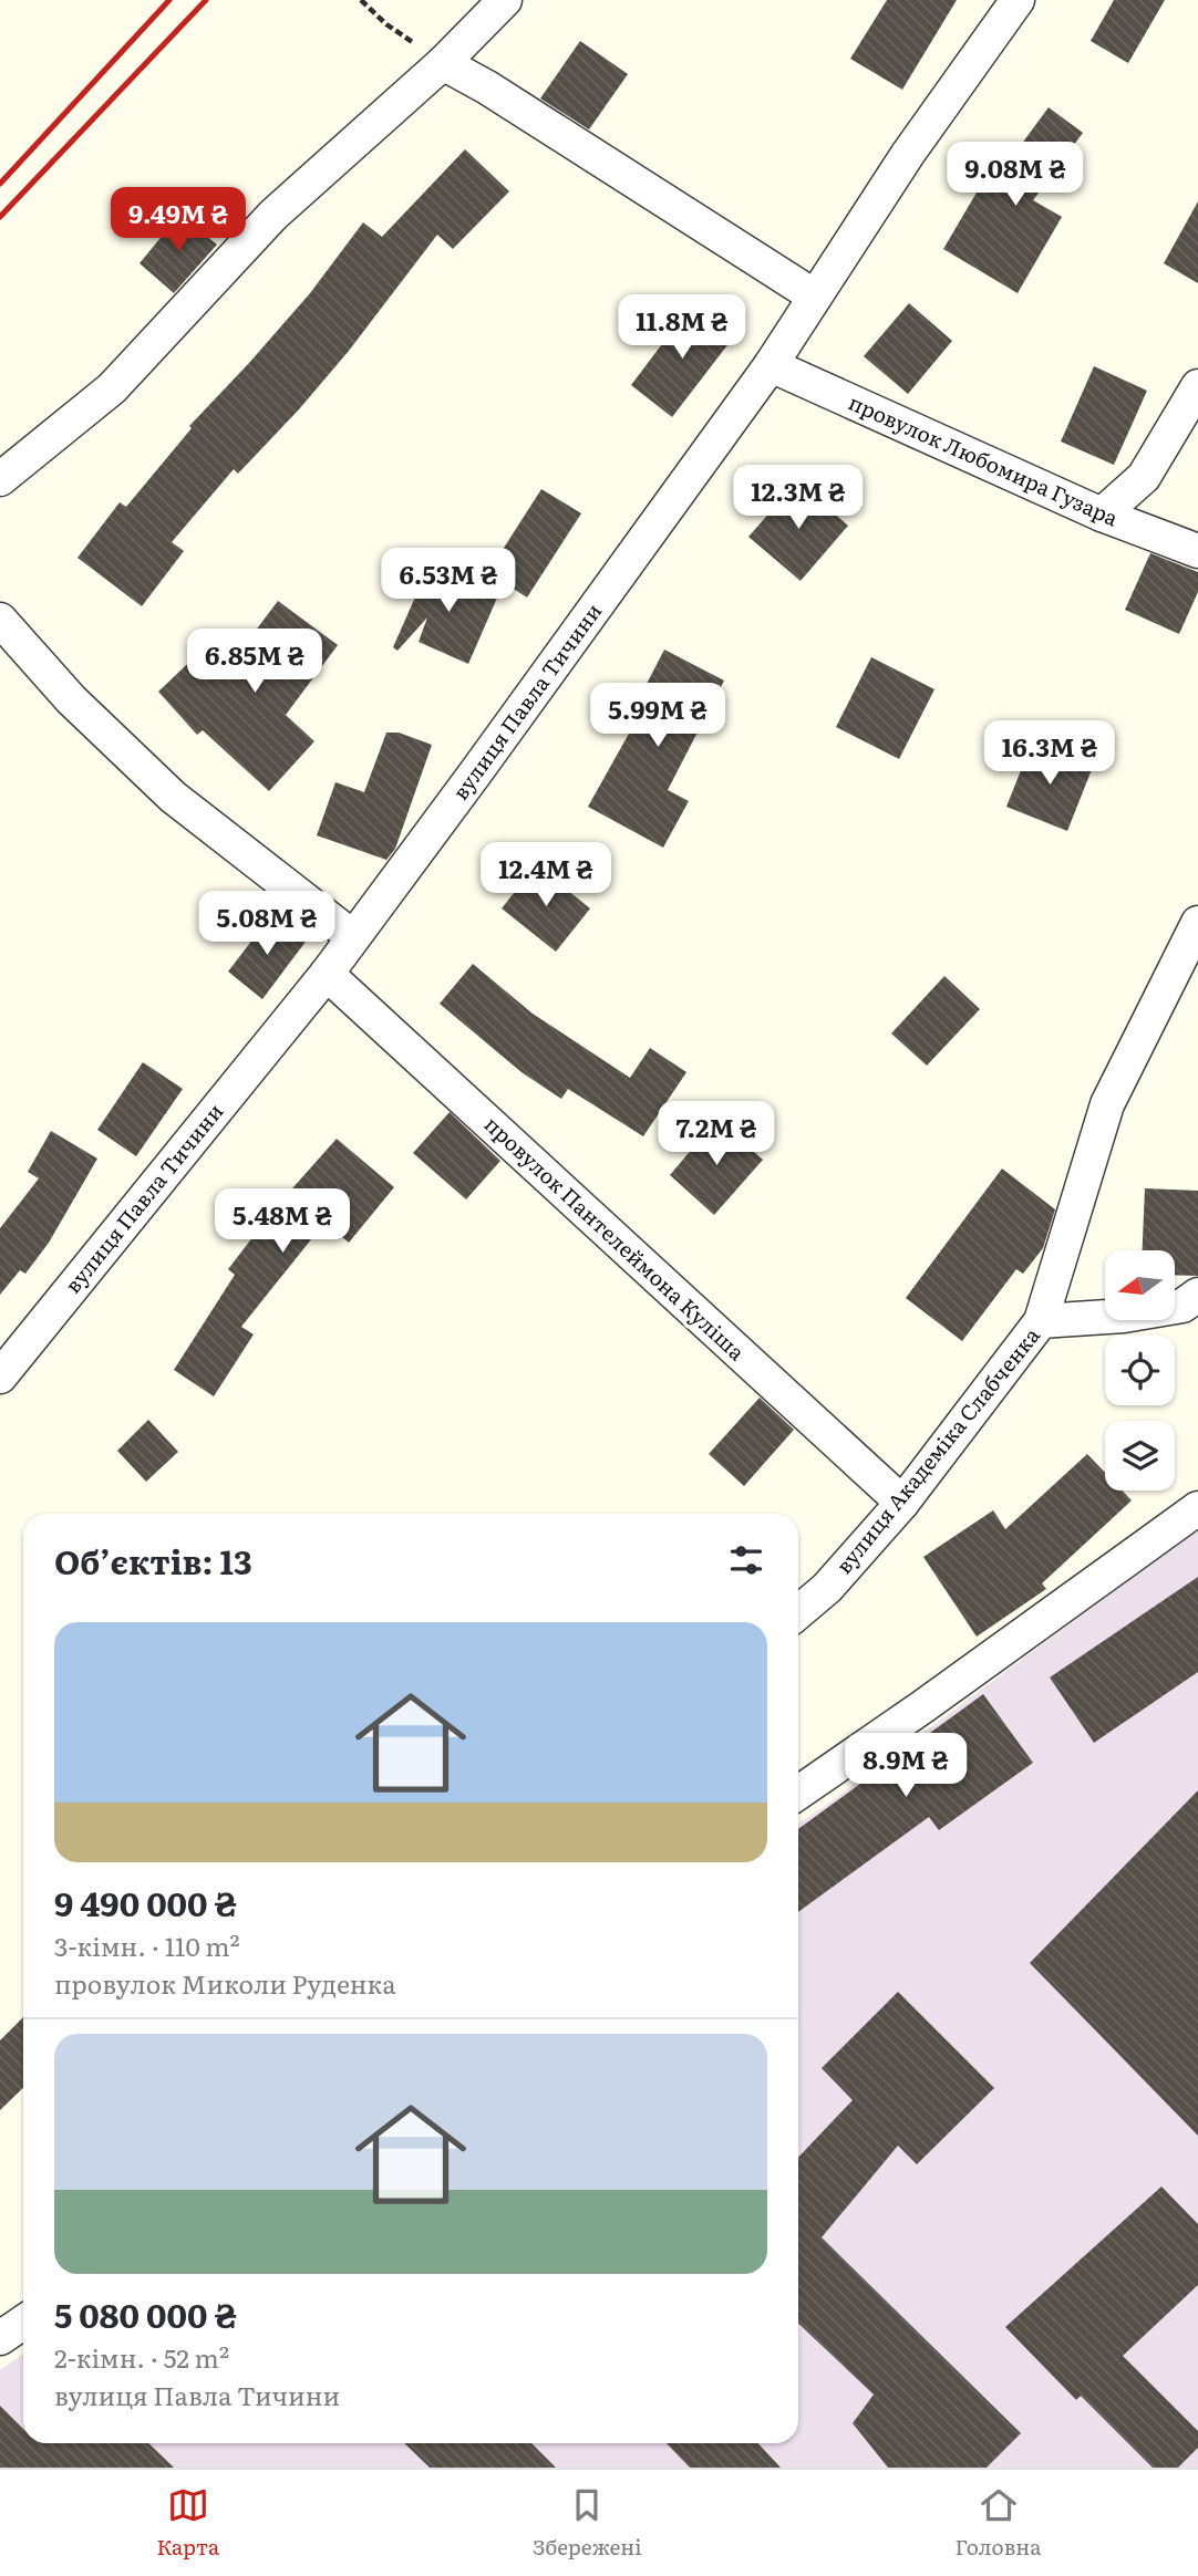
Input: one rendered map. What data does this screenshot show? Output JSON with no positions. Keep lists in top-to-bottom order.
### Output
{
  "streets": {
    "street": [
      "провулок Любомира Гузара",
      "вулиця Павла Тичини",
      "провулок Пантелеймона Куліша",
      "вулиця Академіка Слабченка"
    ]
  },
  "crossings": [
    ["провулок Любомира Гузара", "вулиця Павла Тичини"],
    ["вулиця Павла Тичини", "провулок Пантелеймона Куліша"],
    ["провулок Пантелеймона Куліша", "вулиця Академіка Слабченка"]
  ],
  "north": "left",
  "page": {
    "price": [
      "9.08M ₴",
      "9.49M ₴",
      "11.8M ₴",
      "12.3M ₴",
      "6.53M ₴",
      "6.85M ₴",
      "5.99M ₴",
      "16.3M ₴",
      "12.4M ₴",
      "5.08M ₴",
      "7.2M ₴",
      "5.48M ₴",
      "8.9M ₴"
    ],
    "heading": "Об’єктів: 13",
    "list": [
      {
        "name": "9 490 000 ₴",
        "note": "3-кімн. · 110 m² · провулок Миколи Руденка"
      },
      {
        "name": "5 080 000 ₴",
        "note": "2-кімн. · 52 m² · вулиця Павла Тичини"
      }
    ],
    "tabs": ["Карта", "Збережені", "Головна"]
  }
}
